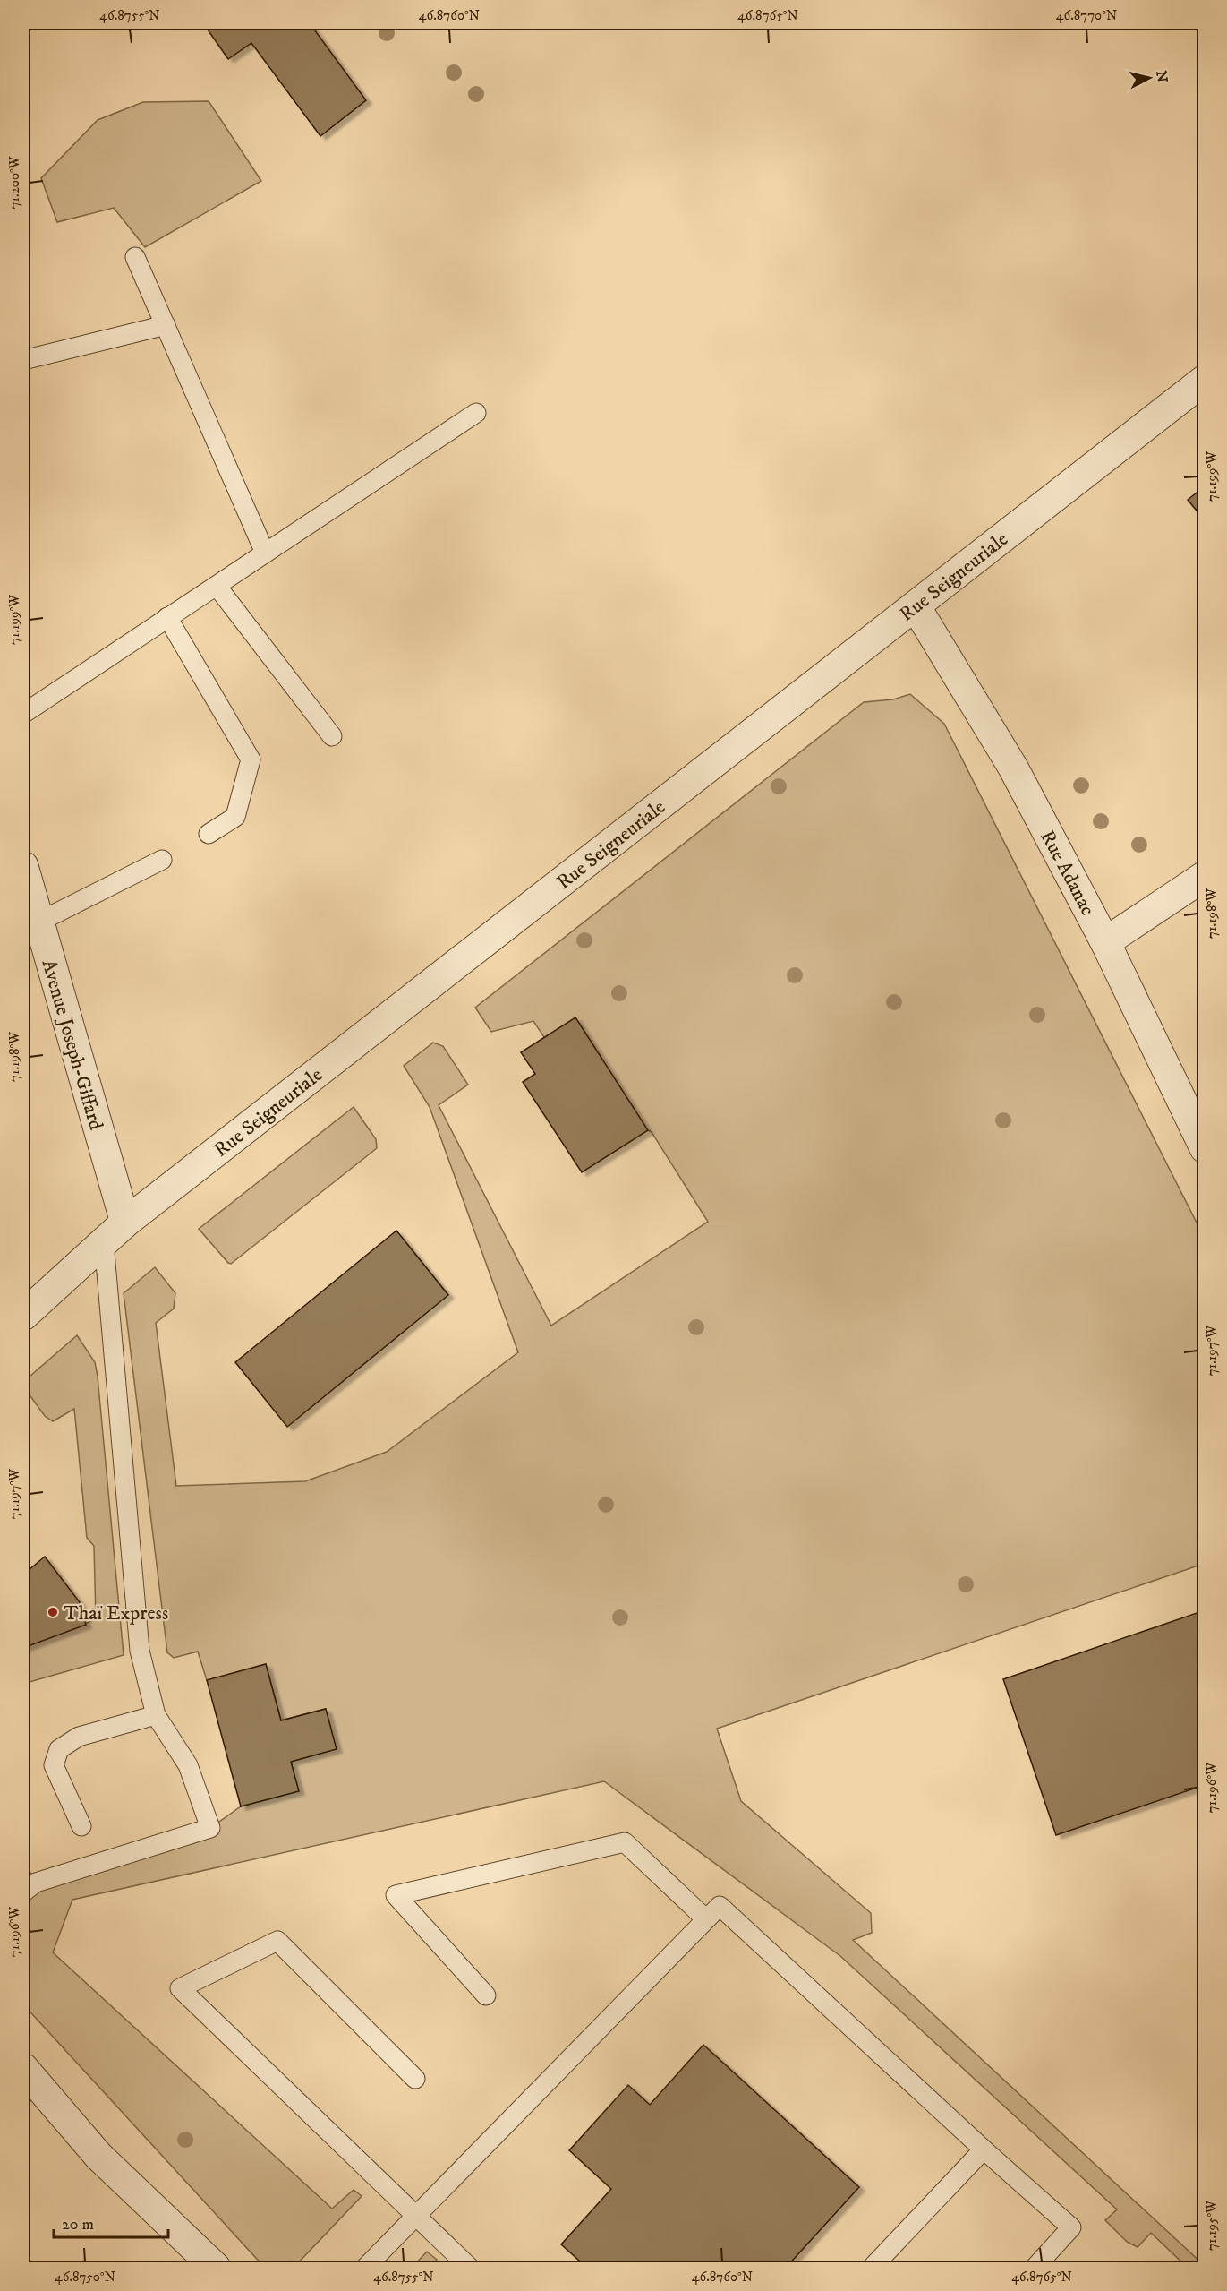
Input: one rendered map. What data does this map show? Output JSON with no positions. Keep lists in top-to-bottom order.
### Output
{
  "streets": {
    "street": ["Rue Seigneuriale", "Rue Adanac", "Avenue Joseph-Giffard"]
  },
  "crossings": [
    ["Rue Seigneuriale", "Rue Adanac"],
    ["Rue Seigneuriale", "Avenue Joseph-Giffard"]
  ],
  "places": ["Thaï Express"],
  "scale_bar": "20 m",
  "north": "right",
  "coordinates": [
    "46.8755°N",
    "46.8760°N",
    "46.8765°N",
    "46.8770°N",
    "71.200°W",
    "71.199°W",
    "71.198°W",
    "71.197°W",
    "71.196°W",
    "71.195°W",
    "46.8750°N"
  ]
}
